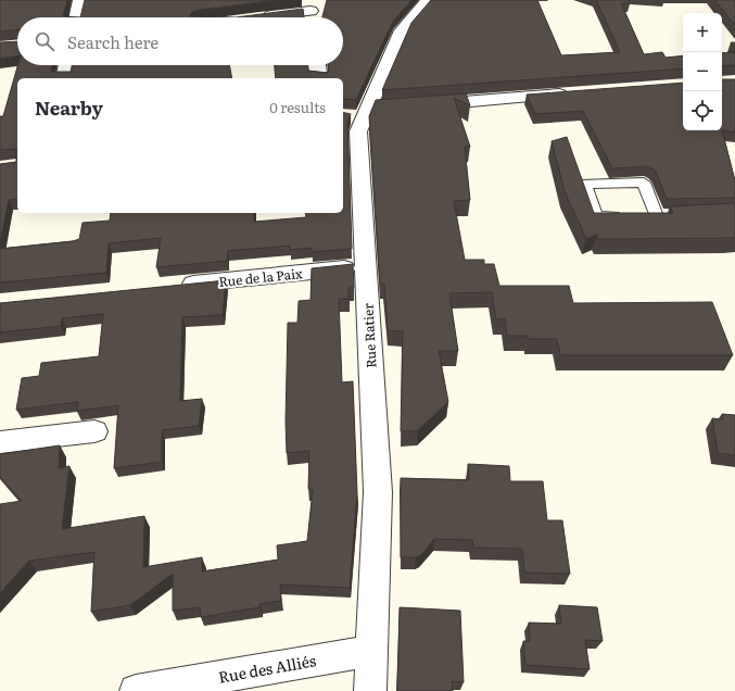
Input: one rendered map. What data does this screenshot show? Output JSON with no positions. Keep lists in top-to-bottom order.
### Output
{
  "streets": {
    "street": ["Rue de la Paix", "Rue Ratier", "Rue des Alliés"]
  },
  "crossings": [
    ["Rue de la Paix", "Rue Ratier"],
    ["Rue Ratier", "Rue des Alliés"]
  ],
  "page": {
    "map_buttons": ["+", "−"],
    "search": "Search here",
    "heading": ["Nearby", "0 results"]
  }
}
